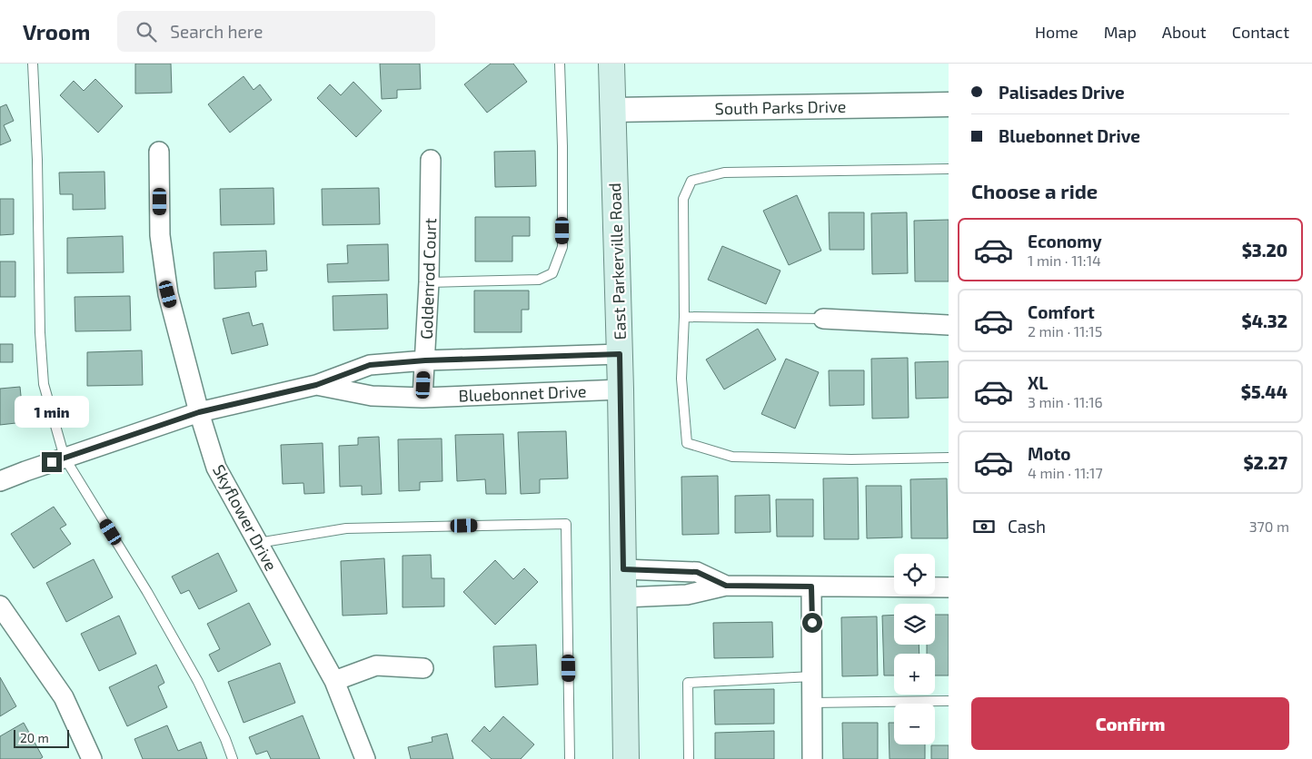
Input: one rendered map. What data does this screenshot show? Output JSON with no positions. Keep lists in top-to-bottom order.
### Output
{
  "streets": {
    "main road": ["East Parkerville Road"],
    "street": [
      "South Parks Drive",
      "Goldenrod Court",
      "Bluebonnet Drive",
      "Skyflower Drive"
    ]
  },
  "crossings": [
    ["South Parks Drive", "East Parkerville Road"],
    ["East Parkerville Road", "Bluebonnet Drive"],
    ["Goldenrod Court", "Bluebonnet Drive"],
    ["Bluebonnet Drive", "Skyflower Drive"]
  ],
  "scale_bar": "20 m",
  "page": {
    "header": "Vroom",
    "search": "Search here",
    "nav": [
      "Home",
      "Map",
      "About",
      "Contact"
    ],
    "banner": ["Palisades Drive", "Bluebonnet Drive"],
    "heading": "Choose a ride",
    "list": [
      {
        "name": "Economy",
        "note": "1 min · 11:14",
        "value": "$3.20"
      },
      {
        "name": "Comfort",
        "note": "2 min · 11:15",
        "value": "$4.32"
      },
      {
        "name": "XL",
        "note": "3 min · 11:16",
        "value": "$5.44"
      },
      {
        "name": "Moto",
        "note": "4 min · 11:17",
        "value": "$2.27"
      }
    ],
    "bubble": "1 min",
    "pay": ["Cash", "370 m"],
    "map_buttons": ["+", "−"],
    "buttons": "Confirm",
    "scale": "20 m"
  }
}
